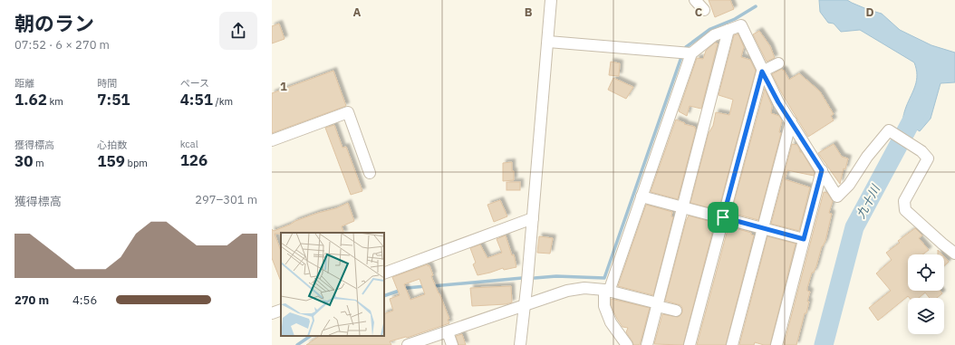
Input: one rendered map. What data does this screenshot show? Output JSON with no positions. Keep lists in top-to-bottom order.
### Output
{
  "water": ["九十川"],
  "page": {
    "heading": ["朝のラン", "07:52 · 6 × 270 m"],
    "stats": [
      ["距離", "1.62 km"],
      ["時間", "7:51"],
      ["ペース", "4:51 /km"],
      ["獲得標高", "30 m"],
      ["心拍数", "159 bpm"],
      ["kcal", "126"]
    ],
    "chart": ["獲得標高", "297–301 m"],
    "list": [
      {
        "name": "270 m",
        "note": "4:56"
      }
    ]
  },
  "grid": {
    "columns": [
      "A",
      "B",
      "C",
      "D"
    ],
    "rows": ["1"]
  }
}
